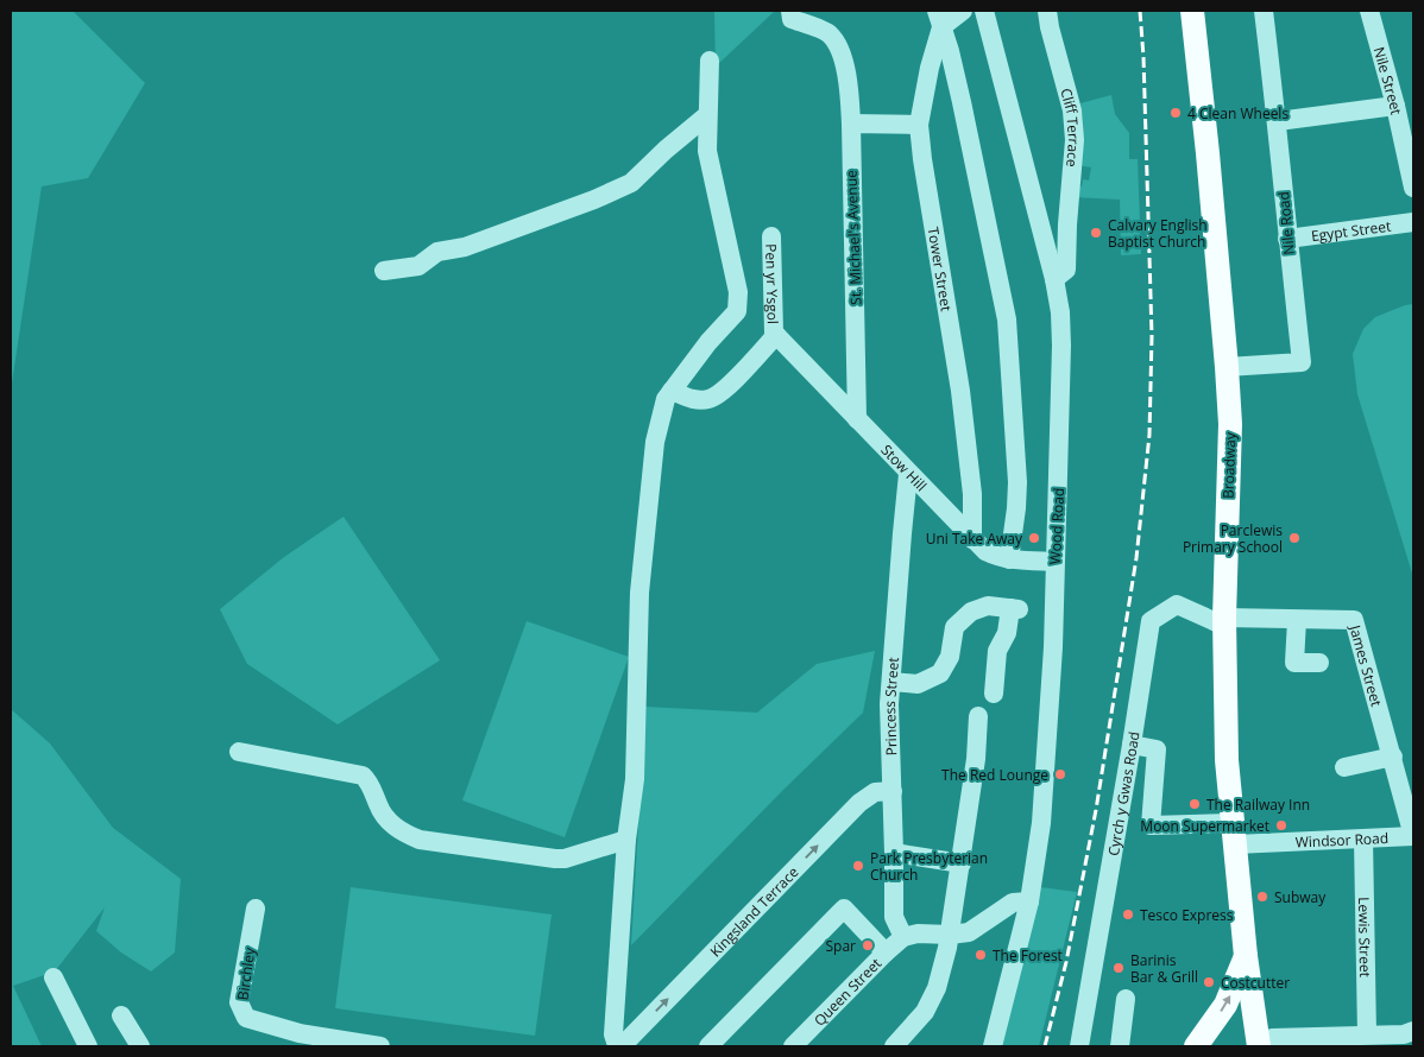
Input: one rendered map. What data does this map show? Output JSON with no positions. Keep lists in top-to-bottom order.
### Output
{
  "streets": {
    "main road": ["Broadway"],
    "street": [
      "Nile Street",
      "Cliff Terrace",
      "Nile Road",
      "Egypt Street",
      "St. Michael's Avenue",
      "Tower Street",
      "Pen yr Ysgol",
      "Stow Hill",
      "Wood Road",
      "James Street",
      "Princess Street",
      "Cyrch y Gwas Road",
      "Windsor Road",
      "Kingsland Terrace",
      "Lewis Street",
      "Birchley",
      "Queen Street"
    ]
  },
  "crossings": [
    ["Cliff Terrace", "Wood Road"],
    ["Nile Road", "Egypt Street"],
    ["Nile Road", "Broadway"],
    ["St. Michael's Avenue", "Stow Hill"],
    ["Tower Street", "Stow Hill"],
    ["Pen yr Ysgol", "Stow Hill"],
    ["Broadway", "James Street"],
    ["Broadway", "Cyrch y Gwas Road"],
    ["Broadway", "Windsor Road"],
    ["Stow Hill", "Wood Road"],
    ["Stow Hill", "Princess Street"],
    ["James Street", "Cyrch y Gwas Road"],
    ["James Street", "Windsor Road"],
    ["Princess Street", "Kingsland Terrace"],
    ["Princess Street", "Queen Street"],
    ["Cyrch y Gwas Road", "Windsor Road"],
    ["Windsor Road", "Lewis Street"]
  ],
  "one_way": ["Kingsland Terrace"],
  "places": [
    "4 Clean Wheels",
    "Calvary English Baptist Church",
    "Uni Take Away",
    "Parclewis Primary School",
    "The Red Lounge",
    "The Railway Inn",
    "Moon Supermarket",
    "Park Presbyterian Church",
    "Subway",
    "Tesco Express",
    "Spar",
    "The Forest",
    "Barinis Bar & Grill",
    "Costcutter"
  ]
}
